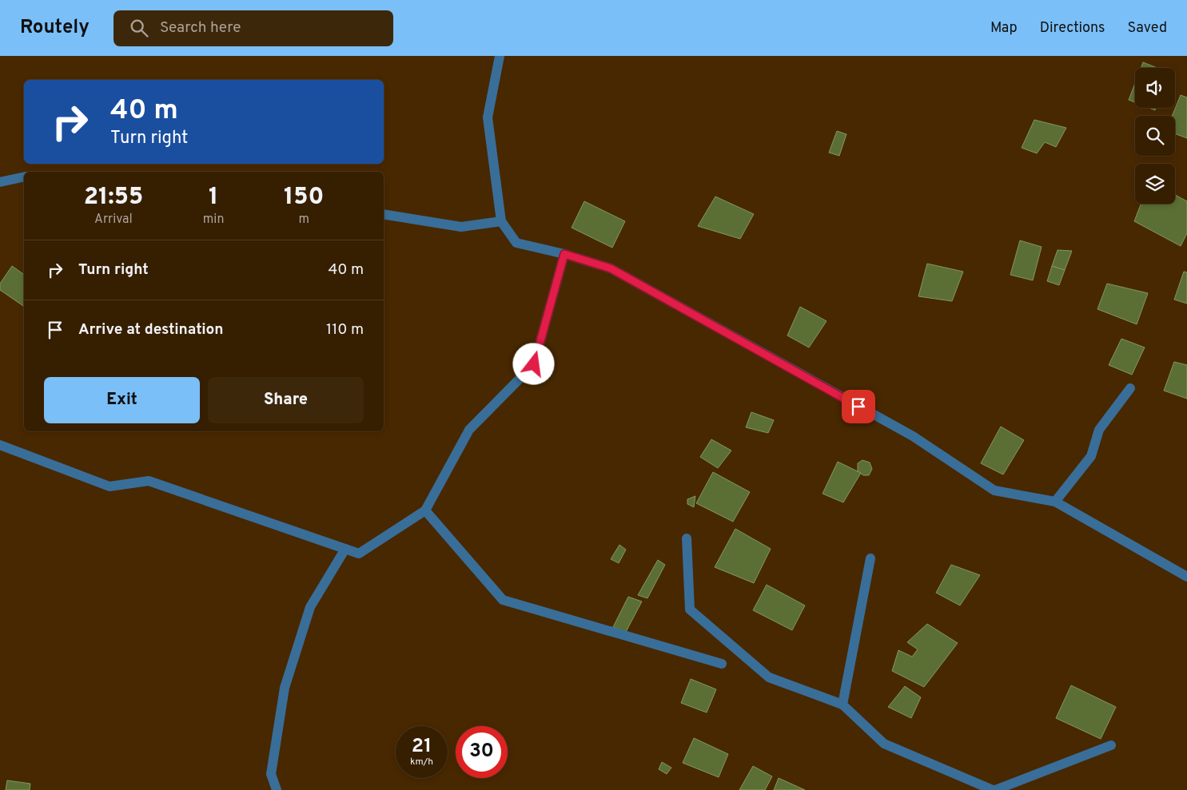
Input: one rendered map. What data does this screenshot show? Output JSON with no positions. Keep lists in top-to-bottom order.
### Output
{
  "page": {
    "header": "Routely",
    "search": "Search here",
    "nav": ["Map", "Directions", "Saved"],
    "turn": ["40 m", "Turn right"],
    "eta": [
      "21:55",
      "Arrival",
      "1",
      "min",
      "150",
      "m"
    ],
    "list": [
      {
        "name": "Turn right",
        "value": "40 m"
      },
      {
        "name": "Arrive at destination",
        "value": "110 m"
      }
    ],
    "buttons": ["Exit", "Share"],
    "speed": "21 km/h",
    "limit": "30"
  }
}
